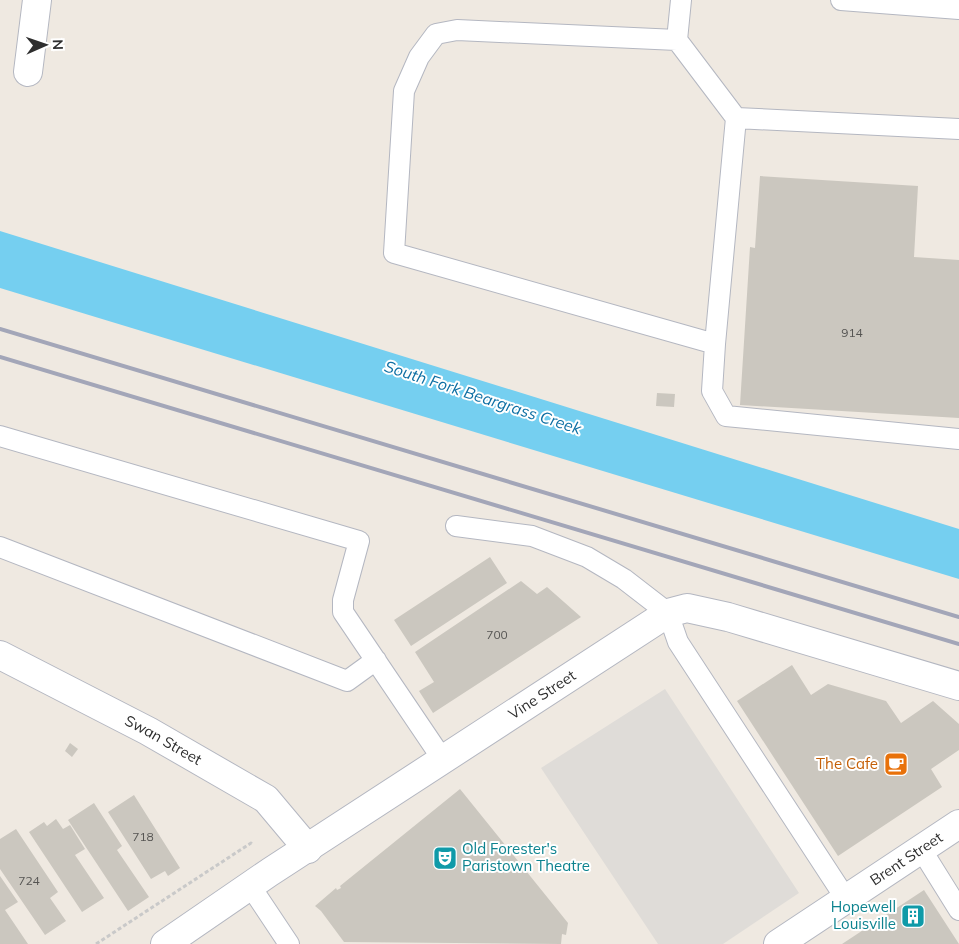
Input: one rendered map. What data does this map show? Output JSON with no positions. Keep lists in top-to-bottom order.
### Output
{
  "streets": {
    "street": ["Vine Street", "Swan Street", "Brent Street"]
  },
  "crossings": [
    ["Vine Street", "Swan Street"]
  ],
  "water": ["South Fork Beargrass Creek"],
  "places": {
    "cafe": ["The Cafe"],
    "theatre": ["Old Forester's Paristown Theatre"],
    "building": ["Hopewell Louisville"]
  },
  "house_numbers": [
    "914",
    "700",
    "718",
    "724"
  ],
  "north": "right"
}
